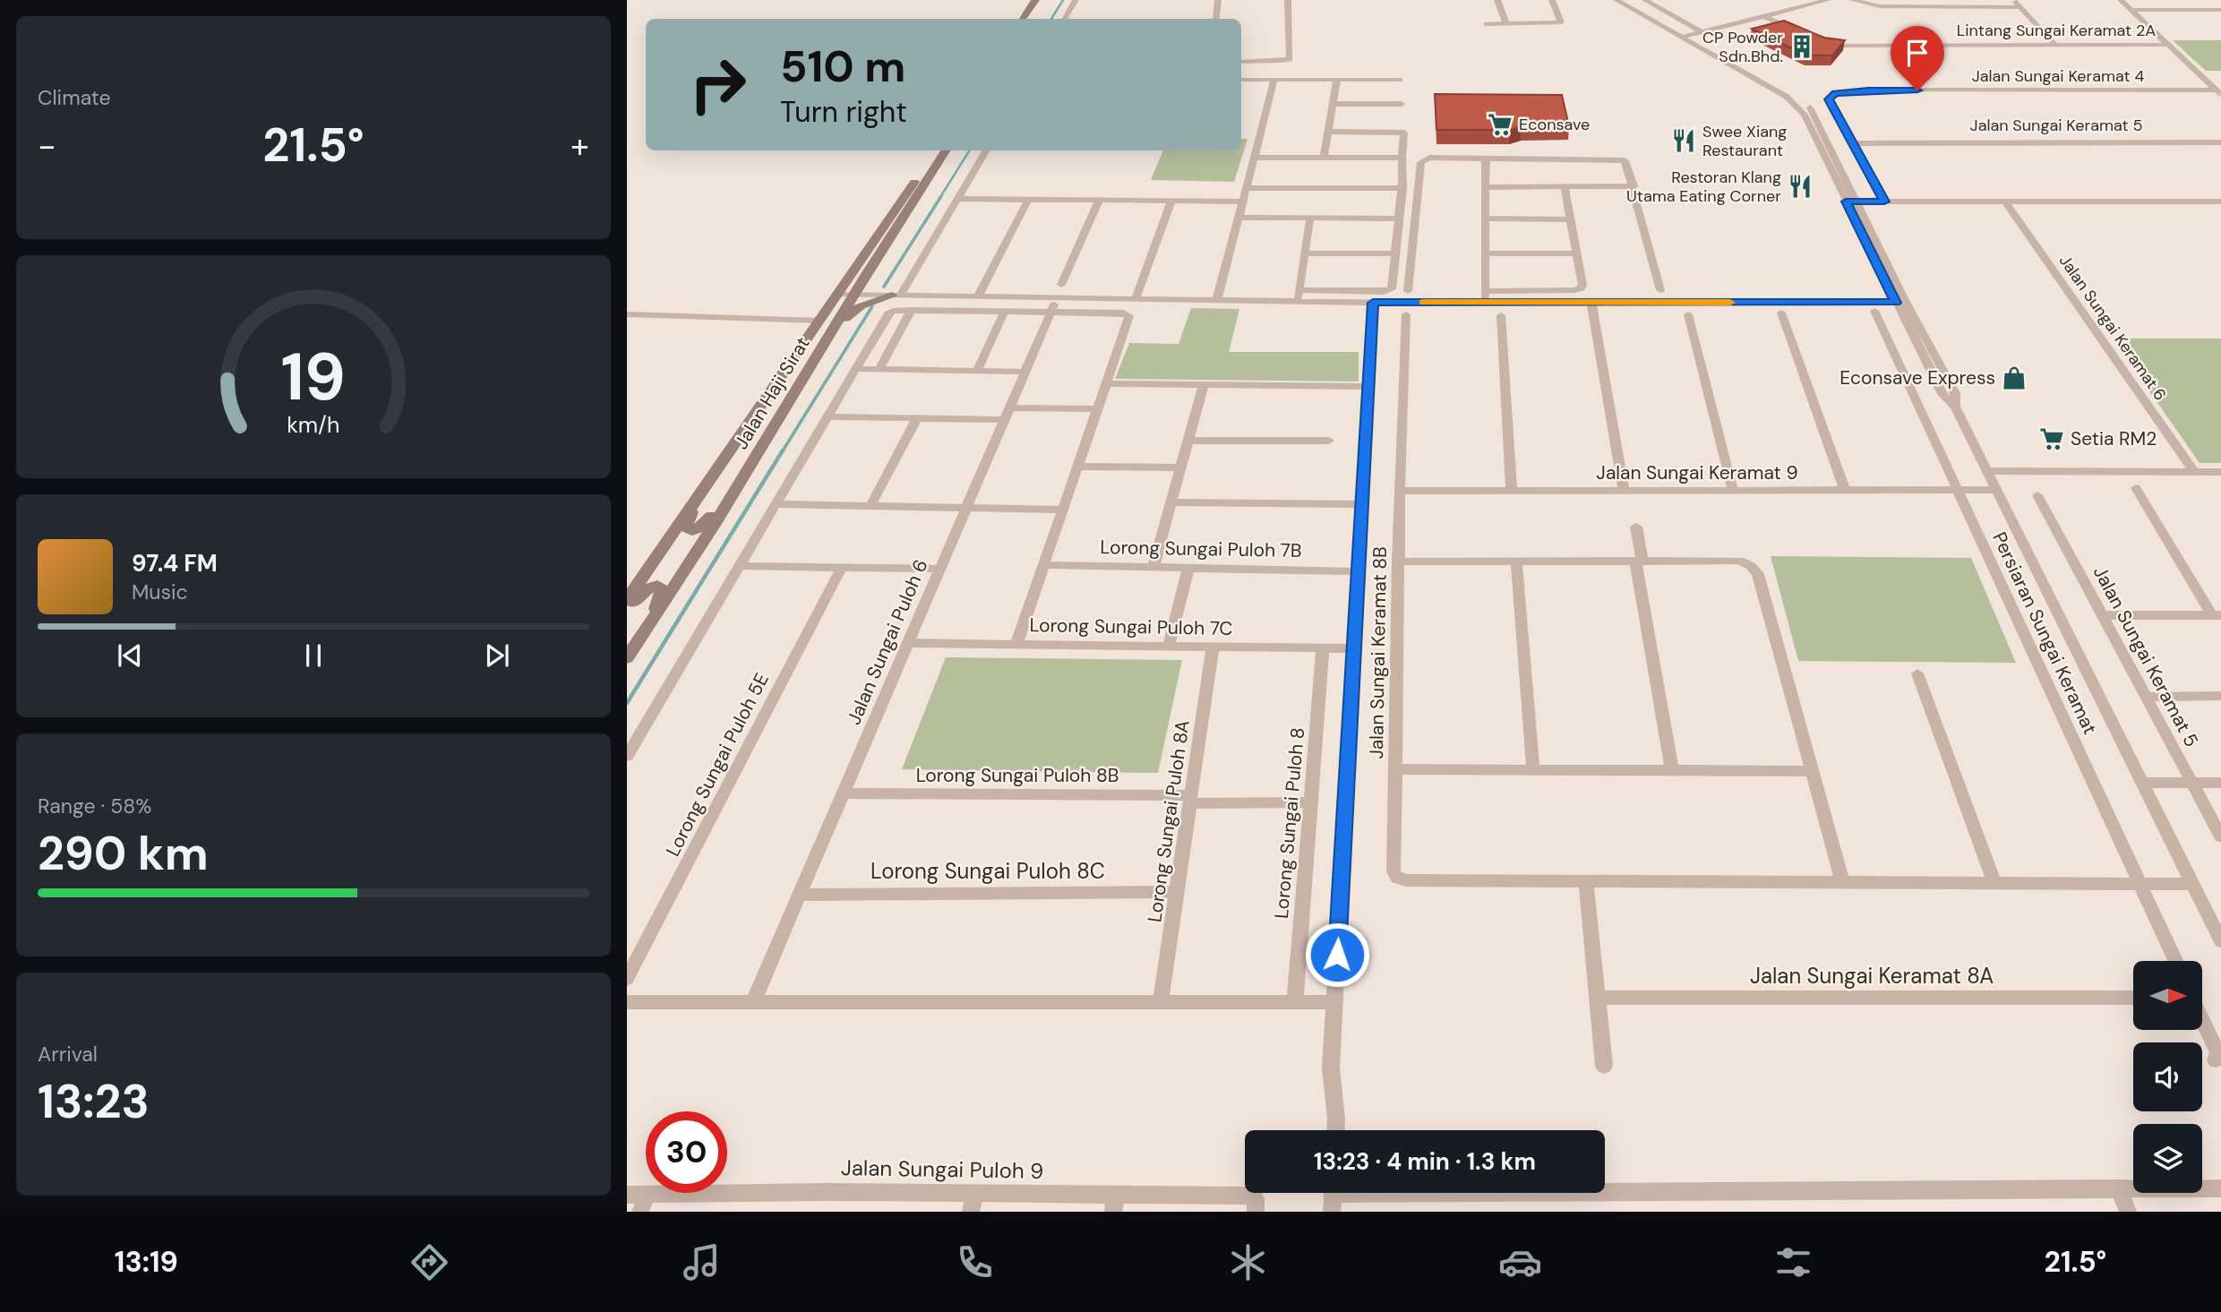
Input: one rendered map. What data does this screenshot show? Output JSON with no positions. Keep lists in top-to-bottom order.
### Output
{
  "streets": {
    "main road": ["Jalan Haji Sirat"],
    "street": [
      "Lintang Sungai Keramat 2A",
      "Jalan Sungai Keramat 4",
      "Jalan Sungai Keramat 5",
      "Jalan Sungai Keramat 6",
      "Jalan Sungai Keramat 9",
      "Lorong Sungai Puloh 7B",
      "Lorong Sungai Puloh 7C",
      "Persiaran Sungai Keramat",
      "Jalan Sungai Puloh 6",
      "Jalan Sungai Keramat 8B",
      "Lorong Sungai Puloh 5E",
      "Lorong Sungai Puloh 8B",
      "Lorong Sungai Puloh 8A",
      "Lorong Sungai Puloh 8",
      "Lorong Sungai Puloh 8C",
      "Jalan Sungai Keramat 8A",
      "Jalan Sungai Puloh 9"
    ]
  },
  "crossings": [
    ["Jalan Sungai Keramat 4", "Jalan Sungai Keramat 5"],
    ["Jalan Sungai Keramat 9", "Persiaran Sungai Keramat"],
    ["Jalan Sungai Keramat 9", "Jalan Sungai Keramat 8B"],
    ["Lorong Sungai Puloh 7C", "Jalan Sungai Puloh 6"],
    ["Lorong Sungai Puloh 7C", "Lorong Sungai Puloh 8A"],
    ["Lorong Sungai Puloh 7C", "Lorong Sungai Puloh 8"],
    ["Jalan Sungai Puloh 6", "Lorong Sungai Puloh 8B"],
    ["Jalan Sungai Puloh 6", "Lorong Sungai Puloh 8C"],
    ["Lorong Sungai Puloh 8B", "Lorong Sungai Puloh 8A"],
    ["Lorong Sungai Puloh 8B", "Lorong Sungai Puloh 8"],
    ["Lorong Sungai Puloh 8A", "Lorong Sungai Puloh 8C"]
  ],
  "places": {
    "building": ["CP Powder Sdn.Bhd."],
    "supermarket": ["Econsave", "Setia RM2"],
    "restaurant": ["Swee Xiang Restaurant", "Restoran Klang Utama Eating Corner"],
    "shop": ["Econsave Express"]
  },
  "north": "right",
  "page": {
    "tile": [
      "Climate",
      ["Range · 58%", "290 km"],
      ["Arrival", "13:23"]
    ],
    "turn": ["510 m", "Turn right"],
    "heat": ["−", "21.5°", "+"],
    "song": ["97.4 FM", "Music"],
    "limit": "30",
    "trip": "13:23 · 4 min · 1.3 km",
    "tabs": ["13:19", "21.5°"],
    "gauge": ["19", "km/h"]
  }
}
